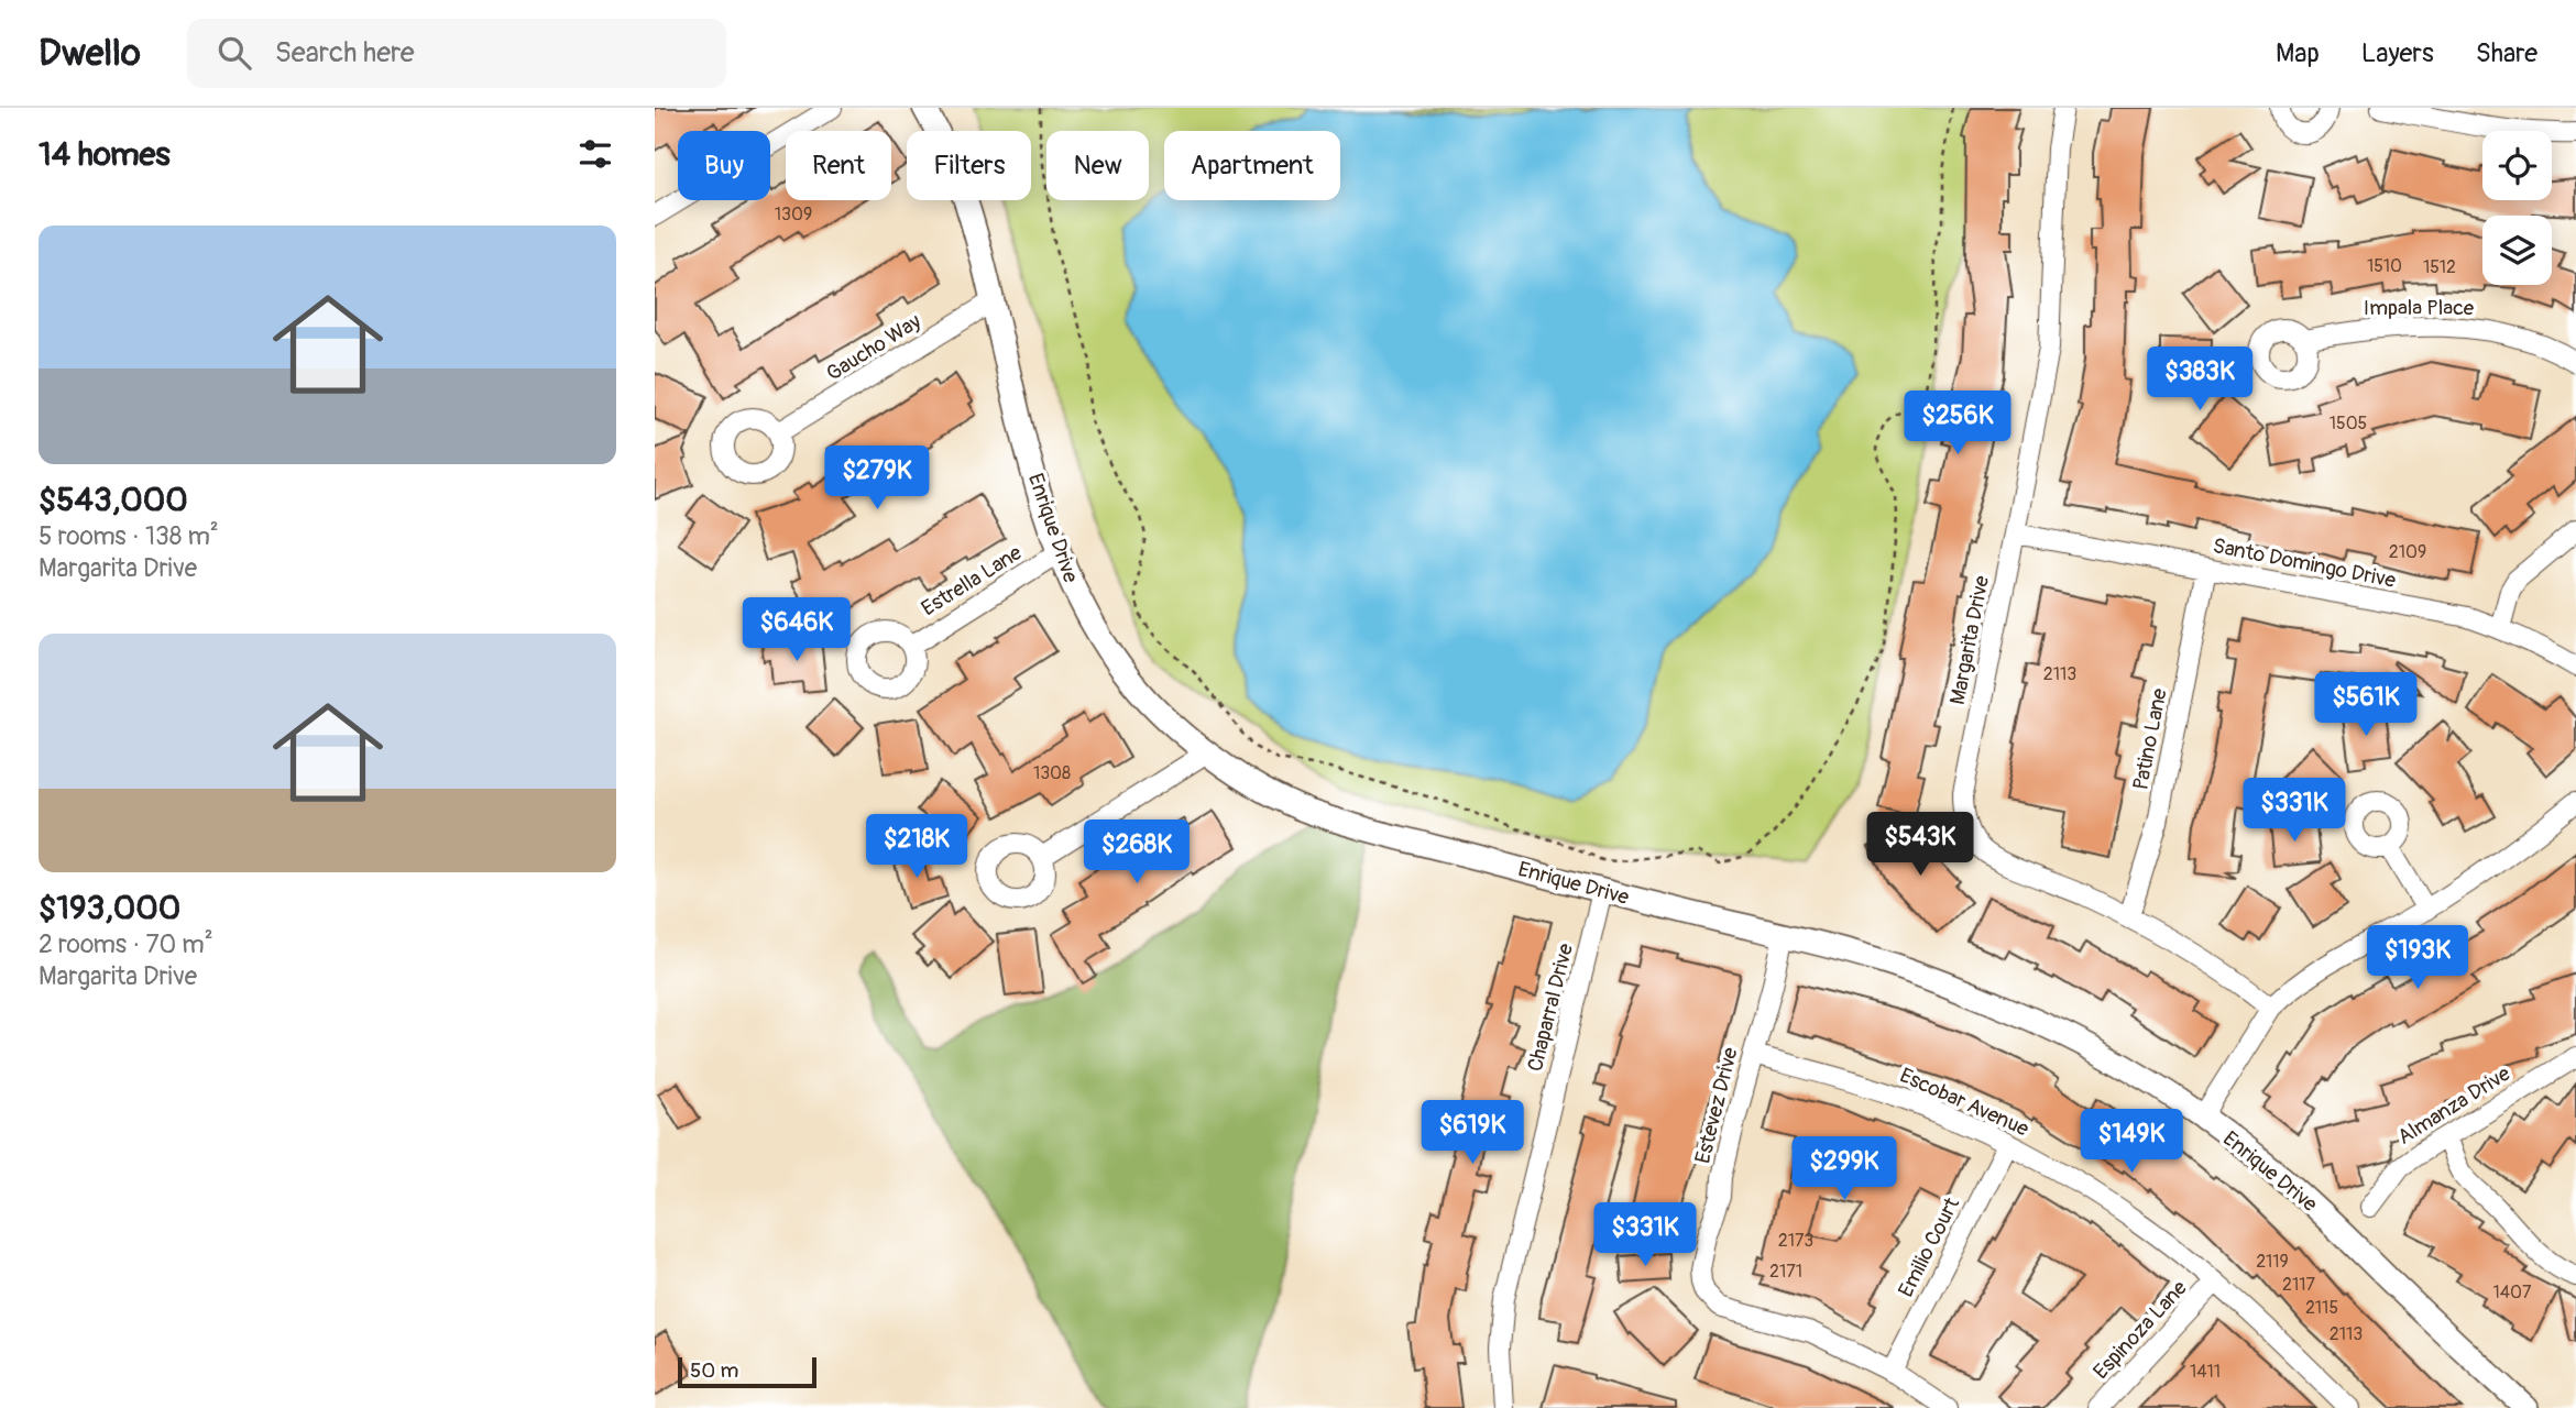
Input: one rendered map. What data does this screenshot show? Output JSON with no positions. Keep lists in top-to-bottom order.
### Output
{
  "streets": {
    "street": [
      "Impala Place",
      "Gaucho Way",
      "Enrique Drive",
      "Santo Domingo Drive",
      "Estrella Lane",
      "Margarita Drive",
      "Patino Lane",
      "Chaparral Drive",
      "Escobar Avenue",
      "Estevez Drive",
      "Almanza Drive",
      "Emilio Court",
      "Espinoza Lane"
    ]
  },
  "crossings": [
    ["Gaucho Way", "Enrique Drive"],
    ["Enrique Drive", "Estrella Lane"],
    ["Enrique Drive", "Chaparral Drive"],
    ["Enrique Drive", "Estevez Drive"],
    ["Santo Domingo Drive", "Margarita Drive"],
    ["Santo Domingo Drive", "Patino Lane"],
    ["Margarita Drive", "Patino Lane"],
    ["Escobar Avenue", "Estevez Drive"],
    ["Escobar Avenue", "Emilio Court"],
    ["Escobar Avenue", "Espinoza Lane"],
    ["Estevez Drive", "Emilio Court"]
  ],
  "house_numbers": [
    "1309",
    "1510",
    "1512",
    "1505",
    "2109",
    "2113",
    "1308",
    "2173",
    "2119",
    "2171",
    "2117",
    "1407",
    "2115",
    "2113",
    "1411"
  ],
  "scale_bar": "50 m",
  "page": {
    "header": "Dwello",
    "search": "Search here",
    "nav": ["Map", "Layers", "Share"],
    "heading": "14 homes",
    "chip": [
      "Buy",
      "Rent",
      "Filters",
      "New",
      "Apartment"
    ],
    "list": [
      {
        "name": "$543,000",
        "note": "5 rooms · 138 m² · Margarita Drive"
      },
      {
        "name": "$193,000",
        "note": "2 rooms · 70 m² · Margarita Drive"
      }
    ],
    "price": [
      "$383K",
      "$256K",
      "$279K",
      "$646K",
      "$561K",
      "$331K",
      "$543K",
      "$218K",
      "$268K",
      "$193K",
      "$619K",
      "$149K",
      "$299K",
      "$331K"
    ],
    "scale": "50 m"
  }
}
